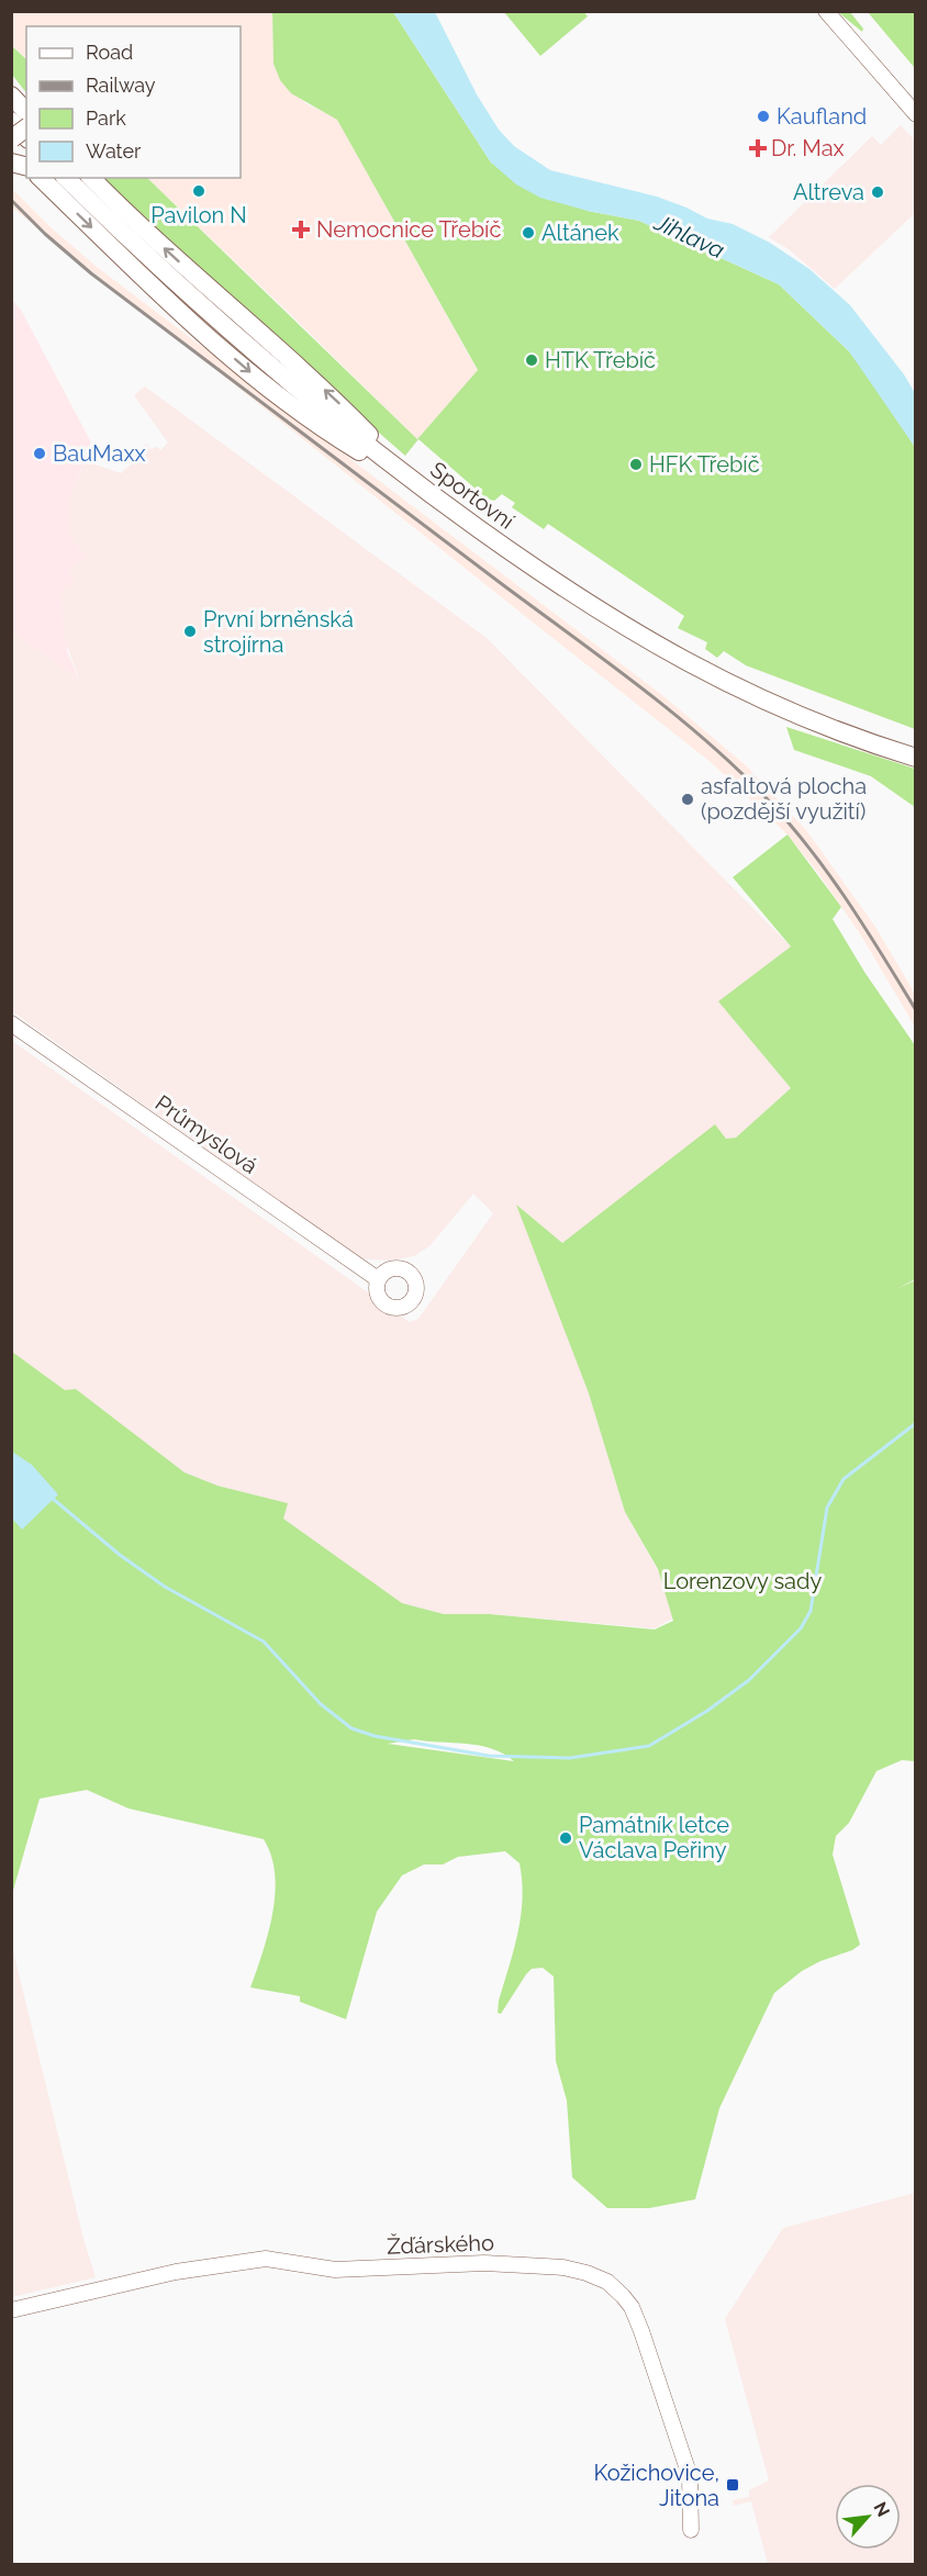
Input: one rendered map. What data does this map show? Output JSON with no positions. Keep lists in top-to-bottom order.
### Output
{
  "streets": {
    "main road": ["Sportovní"],
    "street": ["Průmyslová", "Žďárského"]
  },
  "water": ["Jihlava"],
  "parks": ["Lorenzovy sady"],
  "places": {
    "other": [
      "Kaufland",
      "Pavilon N",
      "Altreva",
      "Altánek",
      "HTK Třebíč",
      "BauMaxx",
      "HFK Třebíč",
      "První brněnská strojírna",
      "asfaltová plocha (pozdější využití)",
      "Památník letce Václava Peřiny"
    ],
    "health": ["Dr. Max", "Nemocnice Třebíč"],
    "transit": ["Kožichovice, Jitona"]
  },
  "legend": [
    "Road",
    "Railway",
    "Park",
    "Water"
  ],
  "north": "top right"
}
